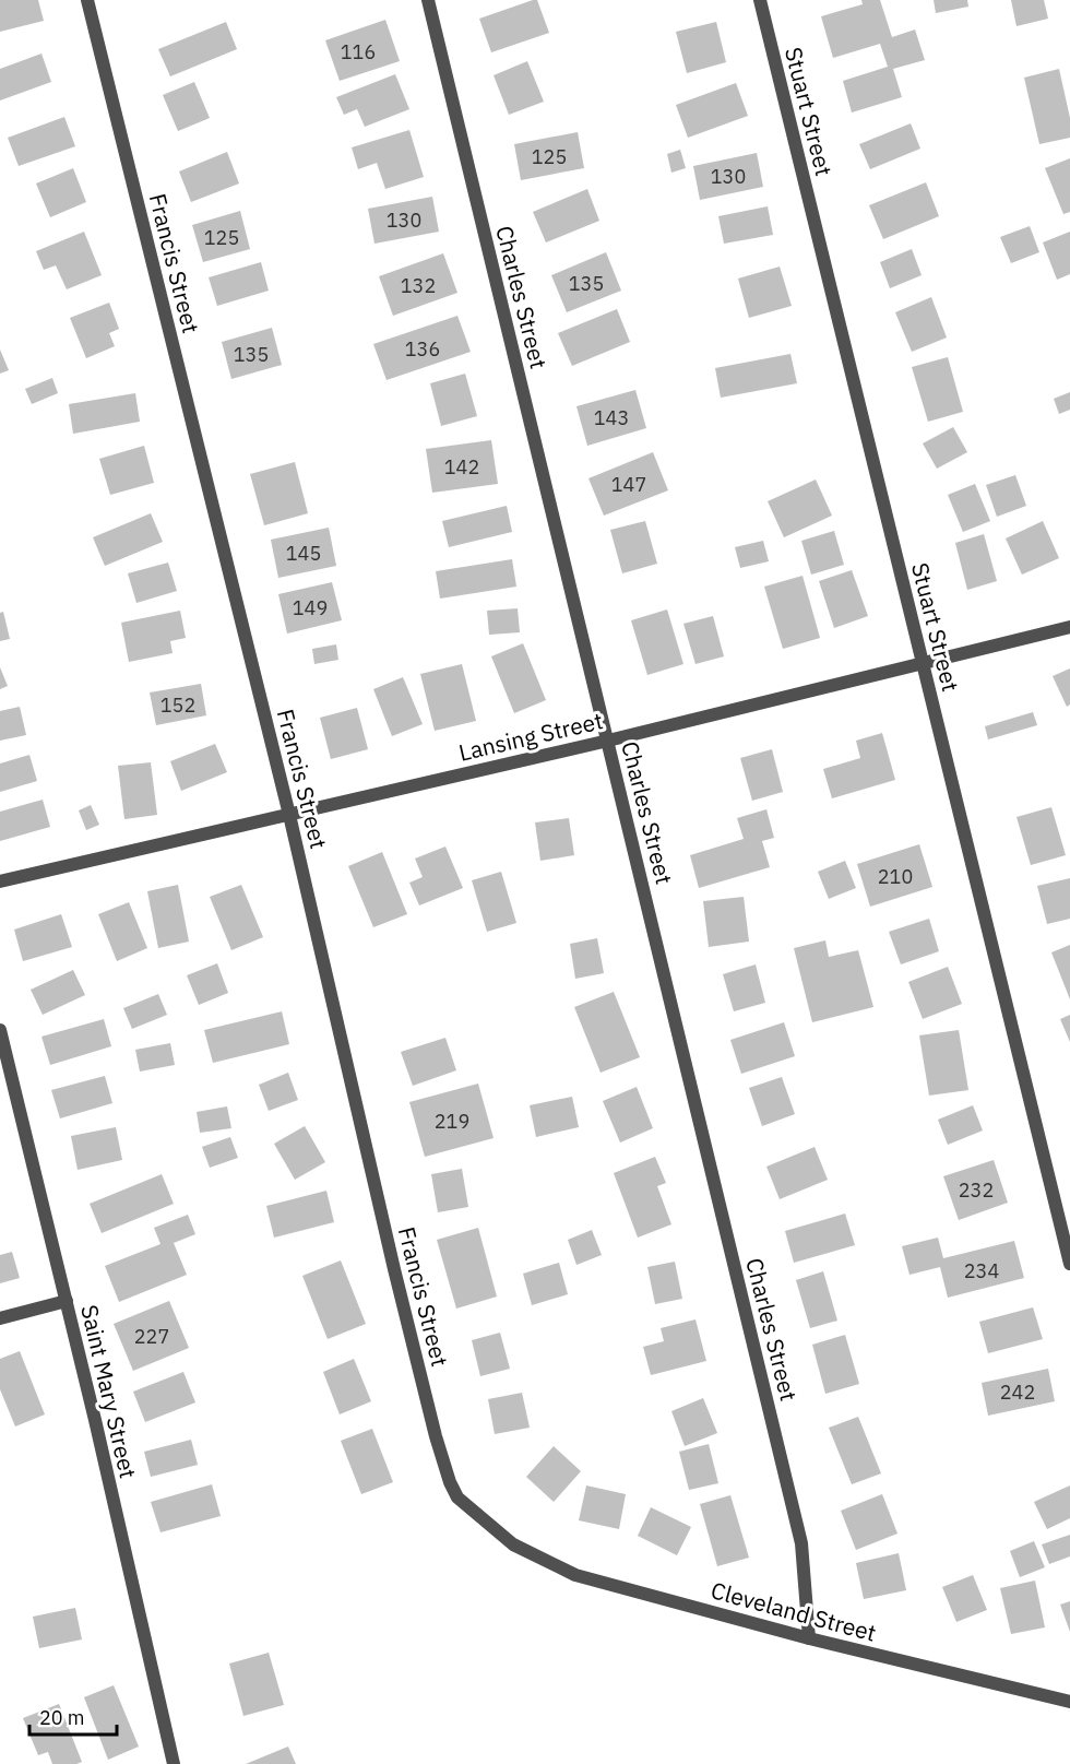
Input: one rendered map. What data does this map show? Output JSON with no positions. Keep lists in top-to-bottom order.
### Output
{
  "streets": {
    "street": [
      "Stuart Street",
      "Francis Street",
      "Charles Street",
      "Lansing Street",
      "Saint Mary Street",
      "Cleveland Street"
    ]
  },
  "crossings": [
    ["Stuart Street", "Lansing Street"],
    ["Francis Street", "Lansing Street"],
    ["Francis Street", "Cleveland Street"],
    ["Charles Street", "Lansing Street"],
    ["Charles Street", "Cleveland Street"]
  ],
  "house_numbers": [
    "116",
    "125",
    "130",
    "130",
    "125",
    "135",
    "132",
    "136",
    "135",
    "143",
    "142",
    "147",
    "145",
    "149",
    "152",
    "210",
    "219",
    "232",
    "234",
    "227",
    "242"
  ],
  "scale_bar": "20 m"
}
